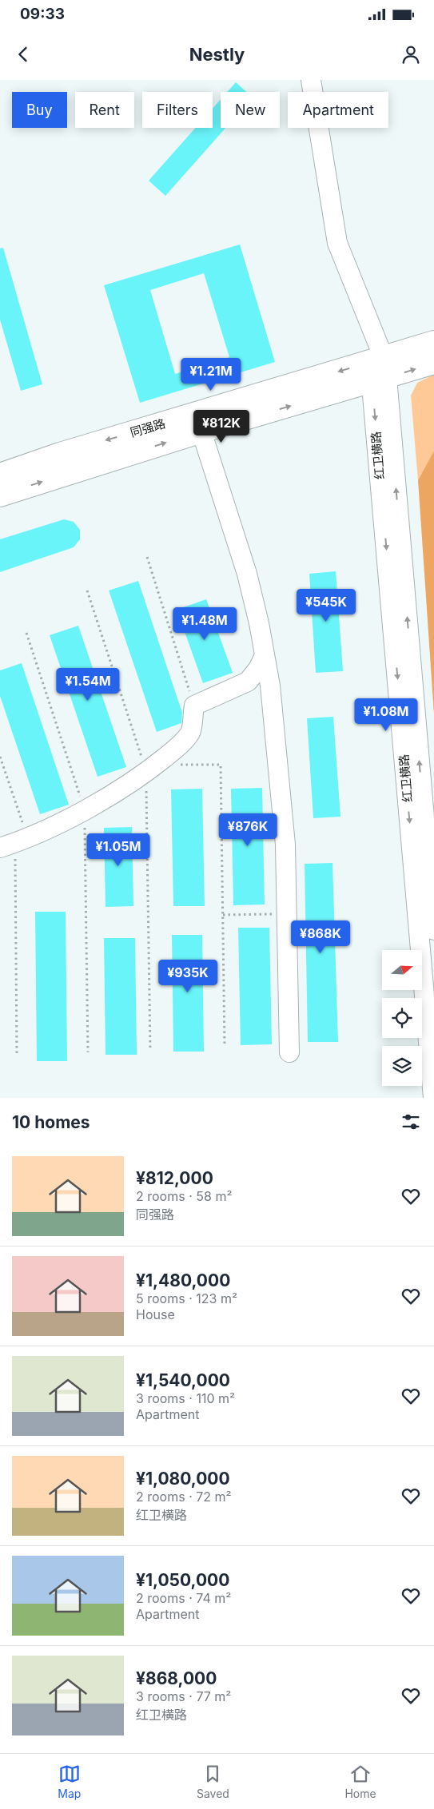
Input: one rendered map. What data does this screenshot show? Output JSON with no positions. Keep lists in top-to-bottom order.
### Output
{
  "streets": {
    "main road": ["同强路"],
    "street": ["红卫横路"]
  },
  "crossings": [
    ["同强路", "红卫横路"]
  ],
  "north": "right",
  "page": {
    "status": "09:33",
    "header": "Nestly",
    "chip": [
      "Buy",
      "Rent",
      "Filters",
      "New",
      "Apartment"
    ],
    "price": [
      "¥1.21M",
      "¥812K",
      "¥545K",
      "¥1.48M",
      "¥1.54M",
      "¥1.08M",
      "¥876K",
      "¥1.05M",
      "¥868K",
      "¥935K"
    ],
    "heading": "10 homes",
    "list": [
      {
        "name": "¥812,000",
        "note": "2 rooms · 58 m² · 同强路"
      },
      {
        "name": "¥1,480,000",
        "note": "5 rooms · 123 m² · House"
      },
      {
        "name": "¥1,540,000",
        "note": "3 rooms · 110 m² · Apartment"
      },
      {
        "name": "¥1,080,000",
        "note": "2 rooms · 72 m² · 红卫横路"
      },
      {
        "name": "¥1,050,000",
        "note": "2 rooms · 74 m² · Apartment"
      },
      {
        "name": "¥868,000",
        "note": "3 rooms · 77 m² · 红卫横路"
      }
    ],
    "tabs": ["Map", "Saved", "Home"]
  }
}
